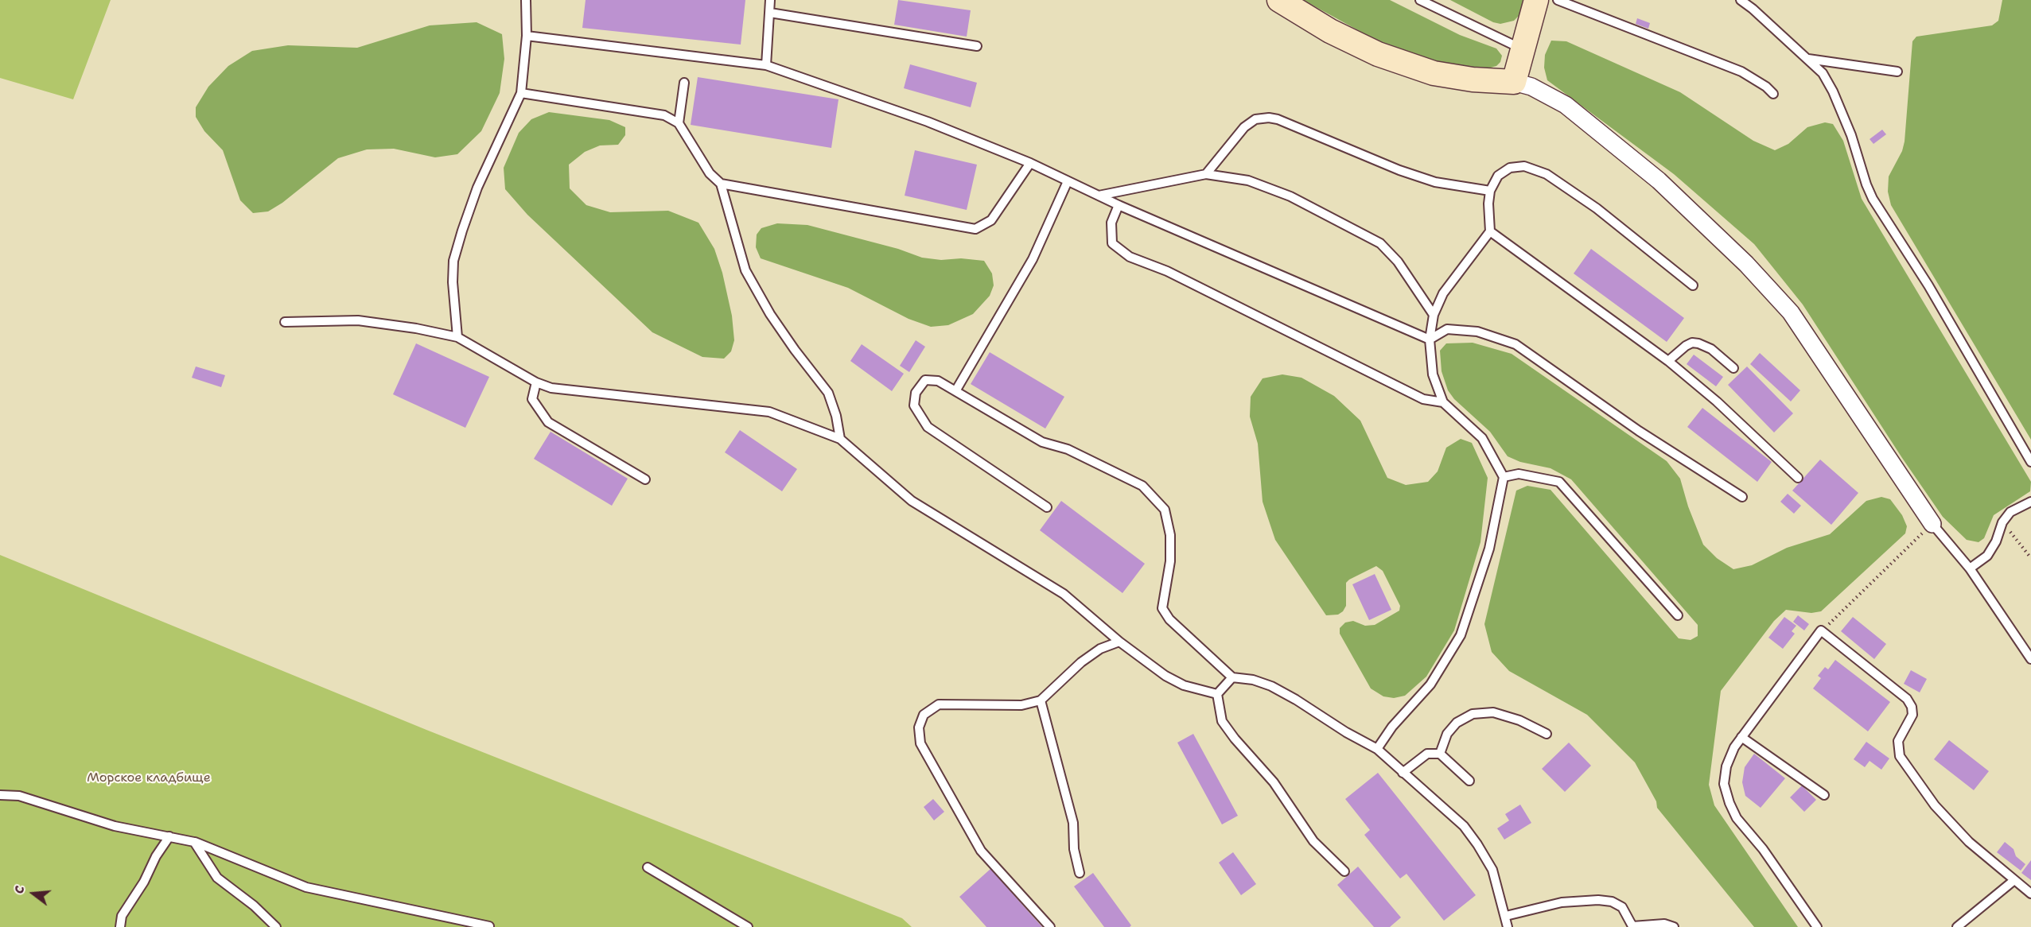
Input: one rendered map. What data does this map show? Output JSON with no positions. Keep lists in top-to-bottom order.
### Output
{
  "parks": ["Морское кладбище"],
  "north": "left"
}
